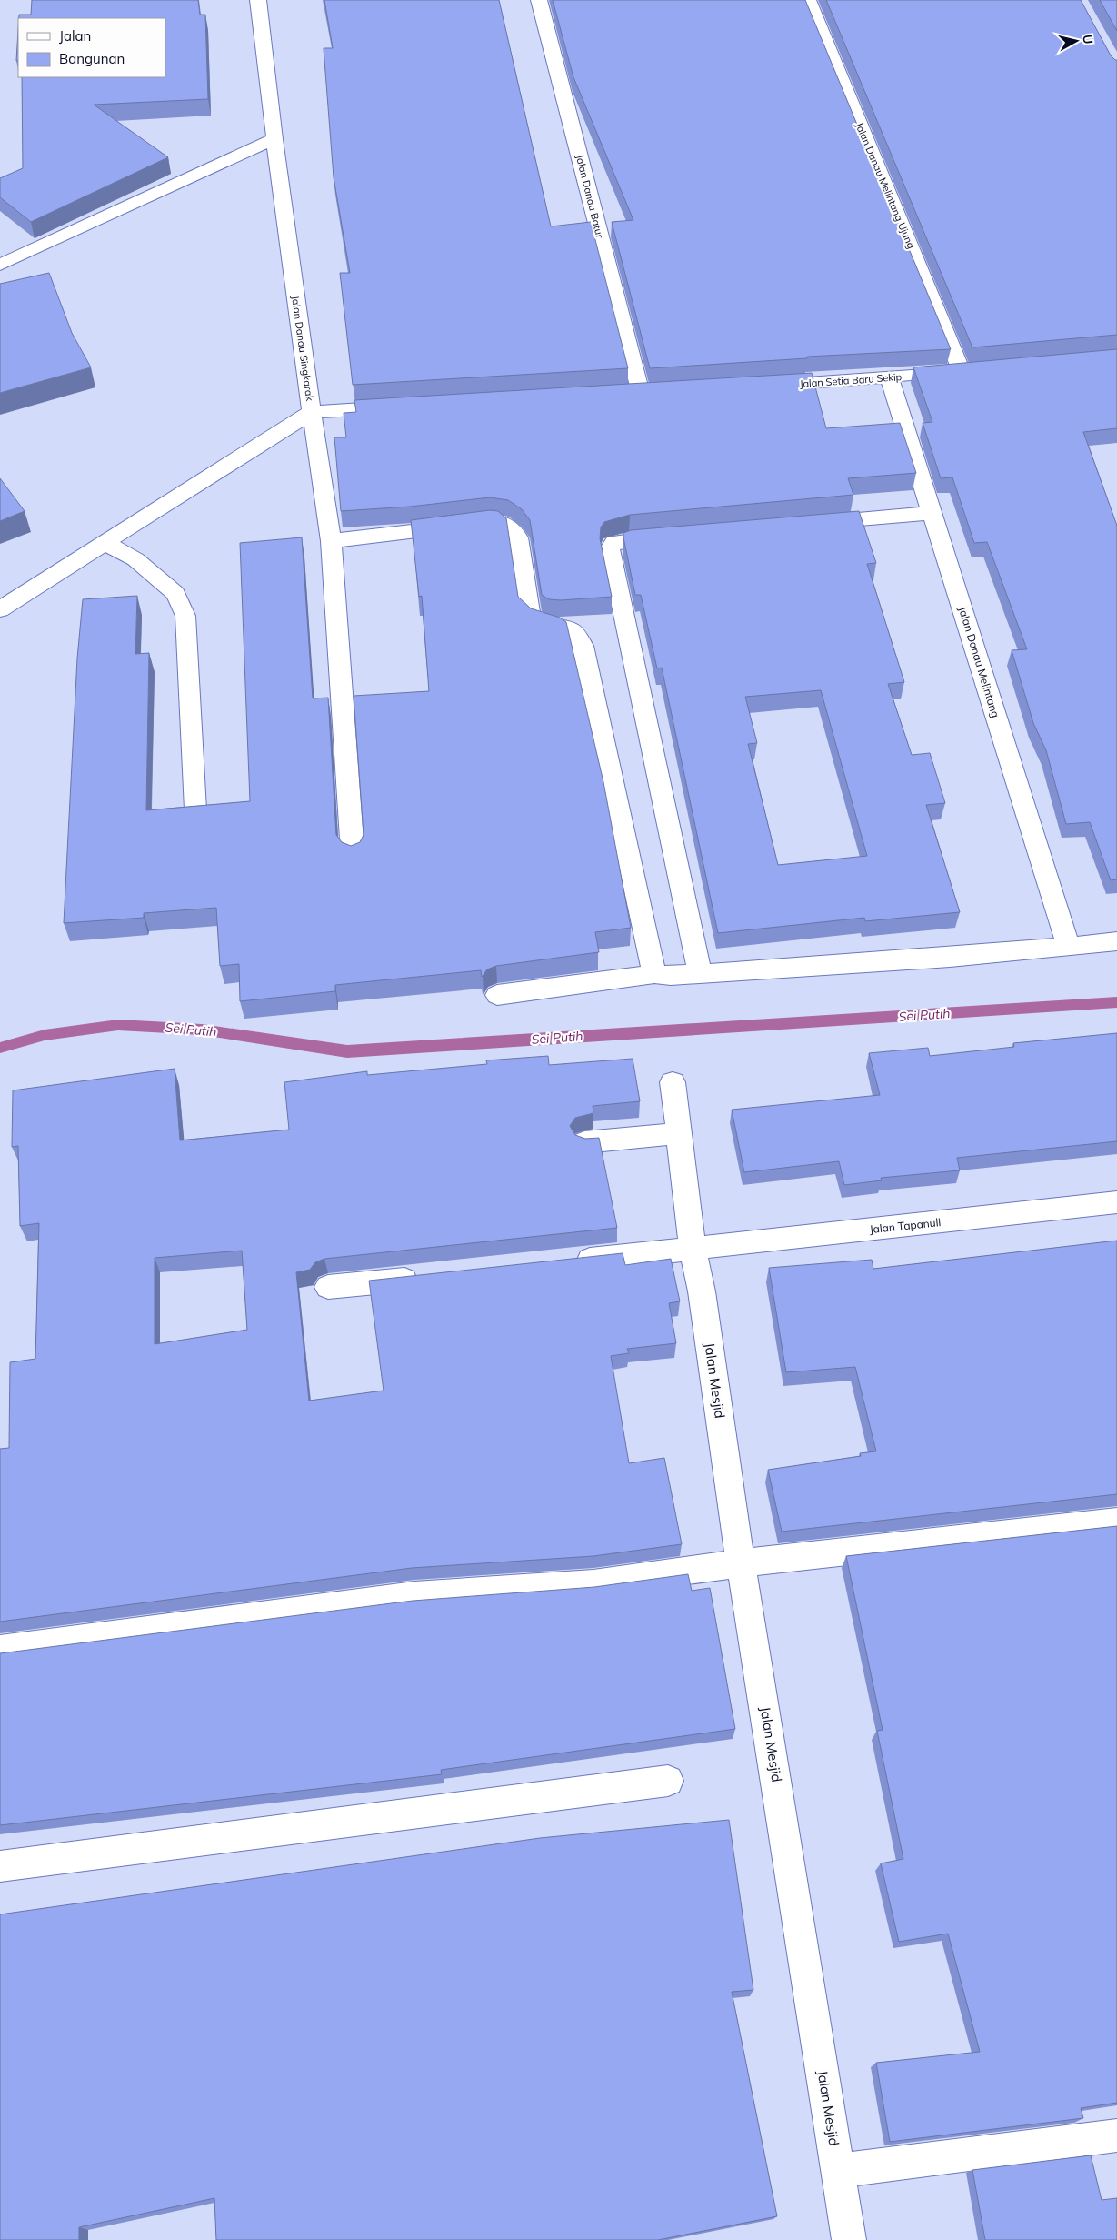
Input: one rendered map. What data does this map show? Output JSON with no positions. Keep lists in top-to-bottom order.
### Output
{
  "streets": {
    "street": [
      "Jalan Danau Melintang Ujung",
      "Jalan Danau Batur",
      "Jalan Danau Singkarak",
      "Jalan Setia Baru Sekip",
      "Jalan Danau Melintang",
      "Jalan Tapanuli",
      "Jalan Mesjid"
    ]
  },
  "crossings": [
    ["Jalan Danau Melintang Ujung", "Jalan Setia Baru Sekip"],
    ["Jalan Setia Baru Sekip", "Jalan Danau Melintang"],
    ["Jalan Tapanuli", "Jalan Mesjid"]
  ],
  "water": ["Sei Putih"],
  "legend": ["Jalan", "Bangunan"],
  "north": "right"
}
